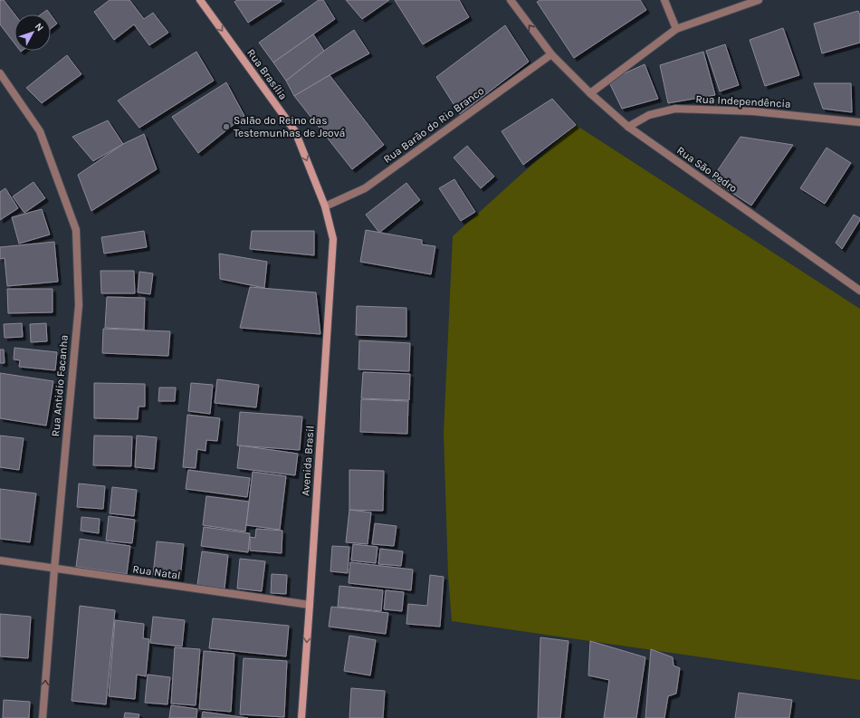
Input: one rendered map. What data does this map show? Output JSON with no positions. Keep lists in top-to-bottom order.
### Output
{
  "streets": {
    "street": [
      "Rua Brasília",
      "Rua Independência",
      "Rua Barão do Rio Branco",
      "Rua São Pedro",
      "Rua Antidio Facanha",
      "Avenida Brasil",
      "Rua Natal"
    ]
  },
  "crossings": [
    ["Rua Brasília", "Rua Barão do Rio Branco"],
    ["Rua Brasília", "Avenida Brasil"],
    ["Rua Independência", "Rua São Pedro"],
    ["Rua Barão do Rio Branco", "Rua São Pedro"],
    ["Rua Barão do Rio Branco", "Avenida Brasil"],
    ["Rua Antidio Facanha", "Rua Natal"],
    ["Avenida Brasil", "Rua Natal"]
  ],
  "one_way": ["Rua Brasília"],
  "places": ["Salão do Reino das Testemunhas de Jeová"],
  "north": "top right"
}
